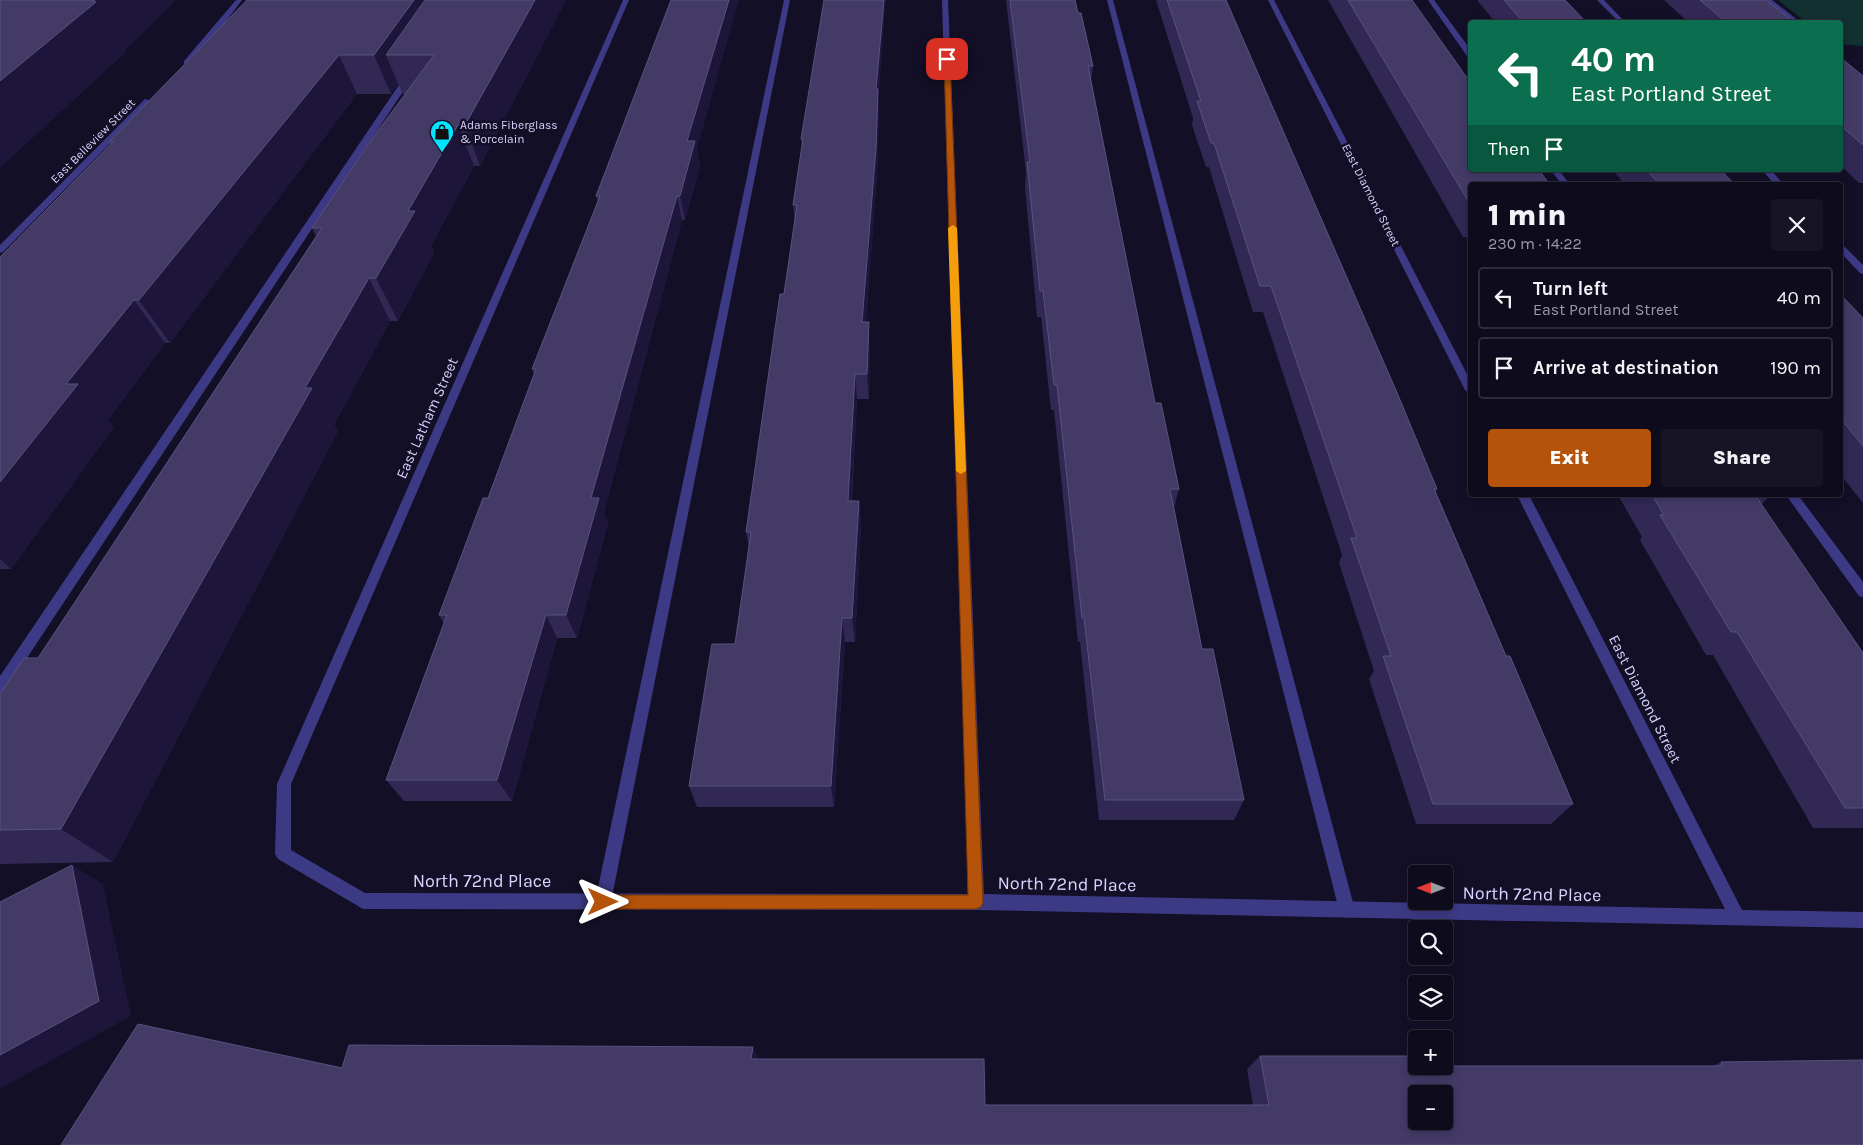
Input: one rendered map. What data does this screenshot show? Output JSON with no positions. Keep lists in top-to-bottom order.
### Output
{
  "streets": {
    "street": [
      "East Belleview Street",
      "East Diamond Street",
      "East Latham Street",
      "North 72nd Place"
    ]
  },
  "crossings": [
    ["East Diamond Street", "North 72nd Place"],
    ["East Latham Street", "North 72nd Place"]
  ],
  "places": {
    "shop": ["Adams Fiberglass & Porcelain"]
  },
  "north": "left",
  "page": {
    "turn": ["40 m", "East Portland Street"],
    "then": "Then",
    "heading": ["1 min", "230 m · 14:22"],
    "list": [
      {
        "name": "Turn left",
        "note": "East Portland Street",
        "value": "40 m"
      },
      {
        "name": "Arrive at destination",
        "value": "190 m"
      }
    ],
    "buttons": ["Exit", "Share"],
    "map_buttons": ["+", "−"]
  }
}
